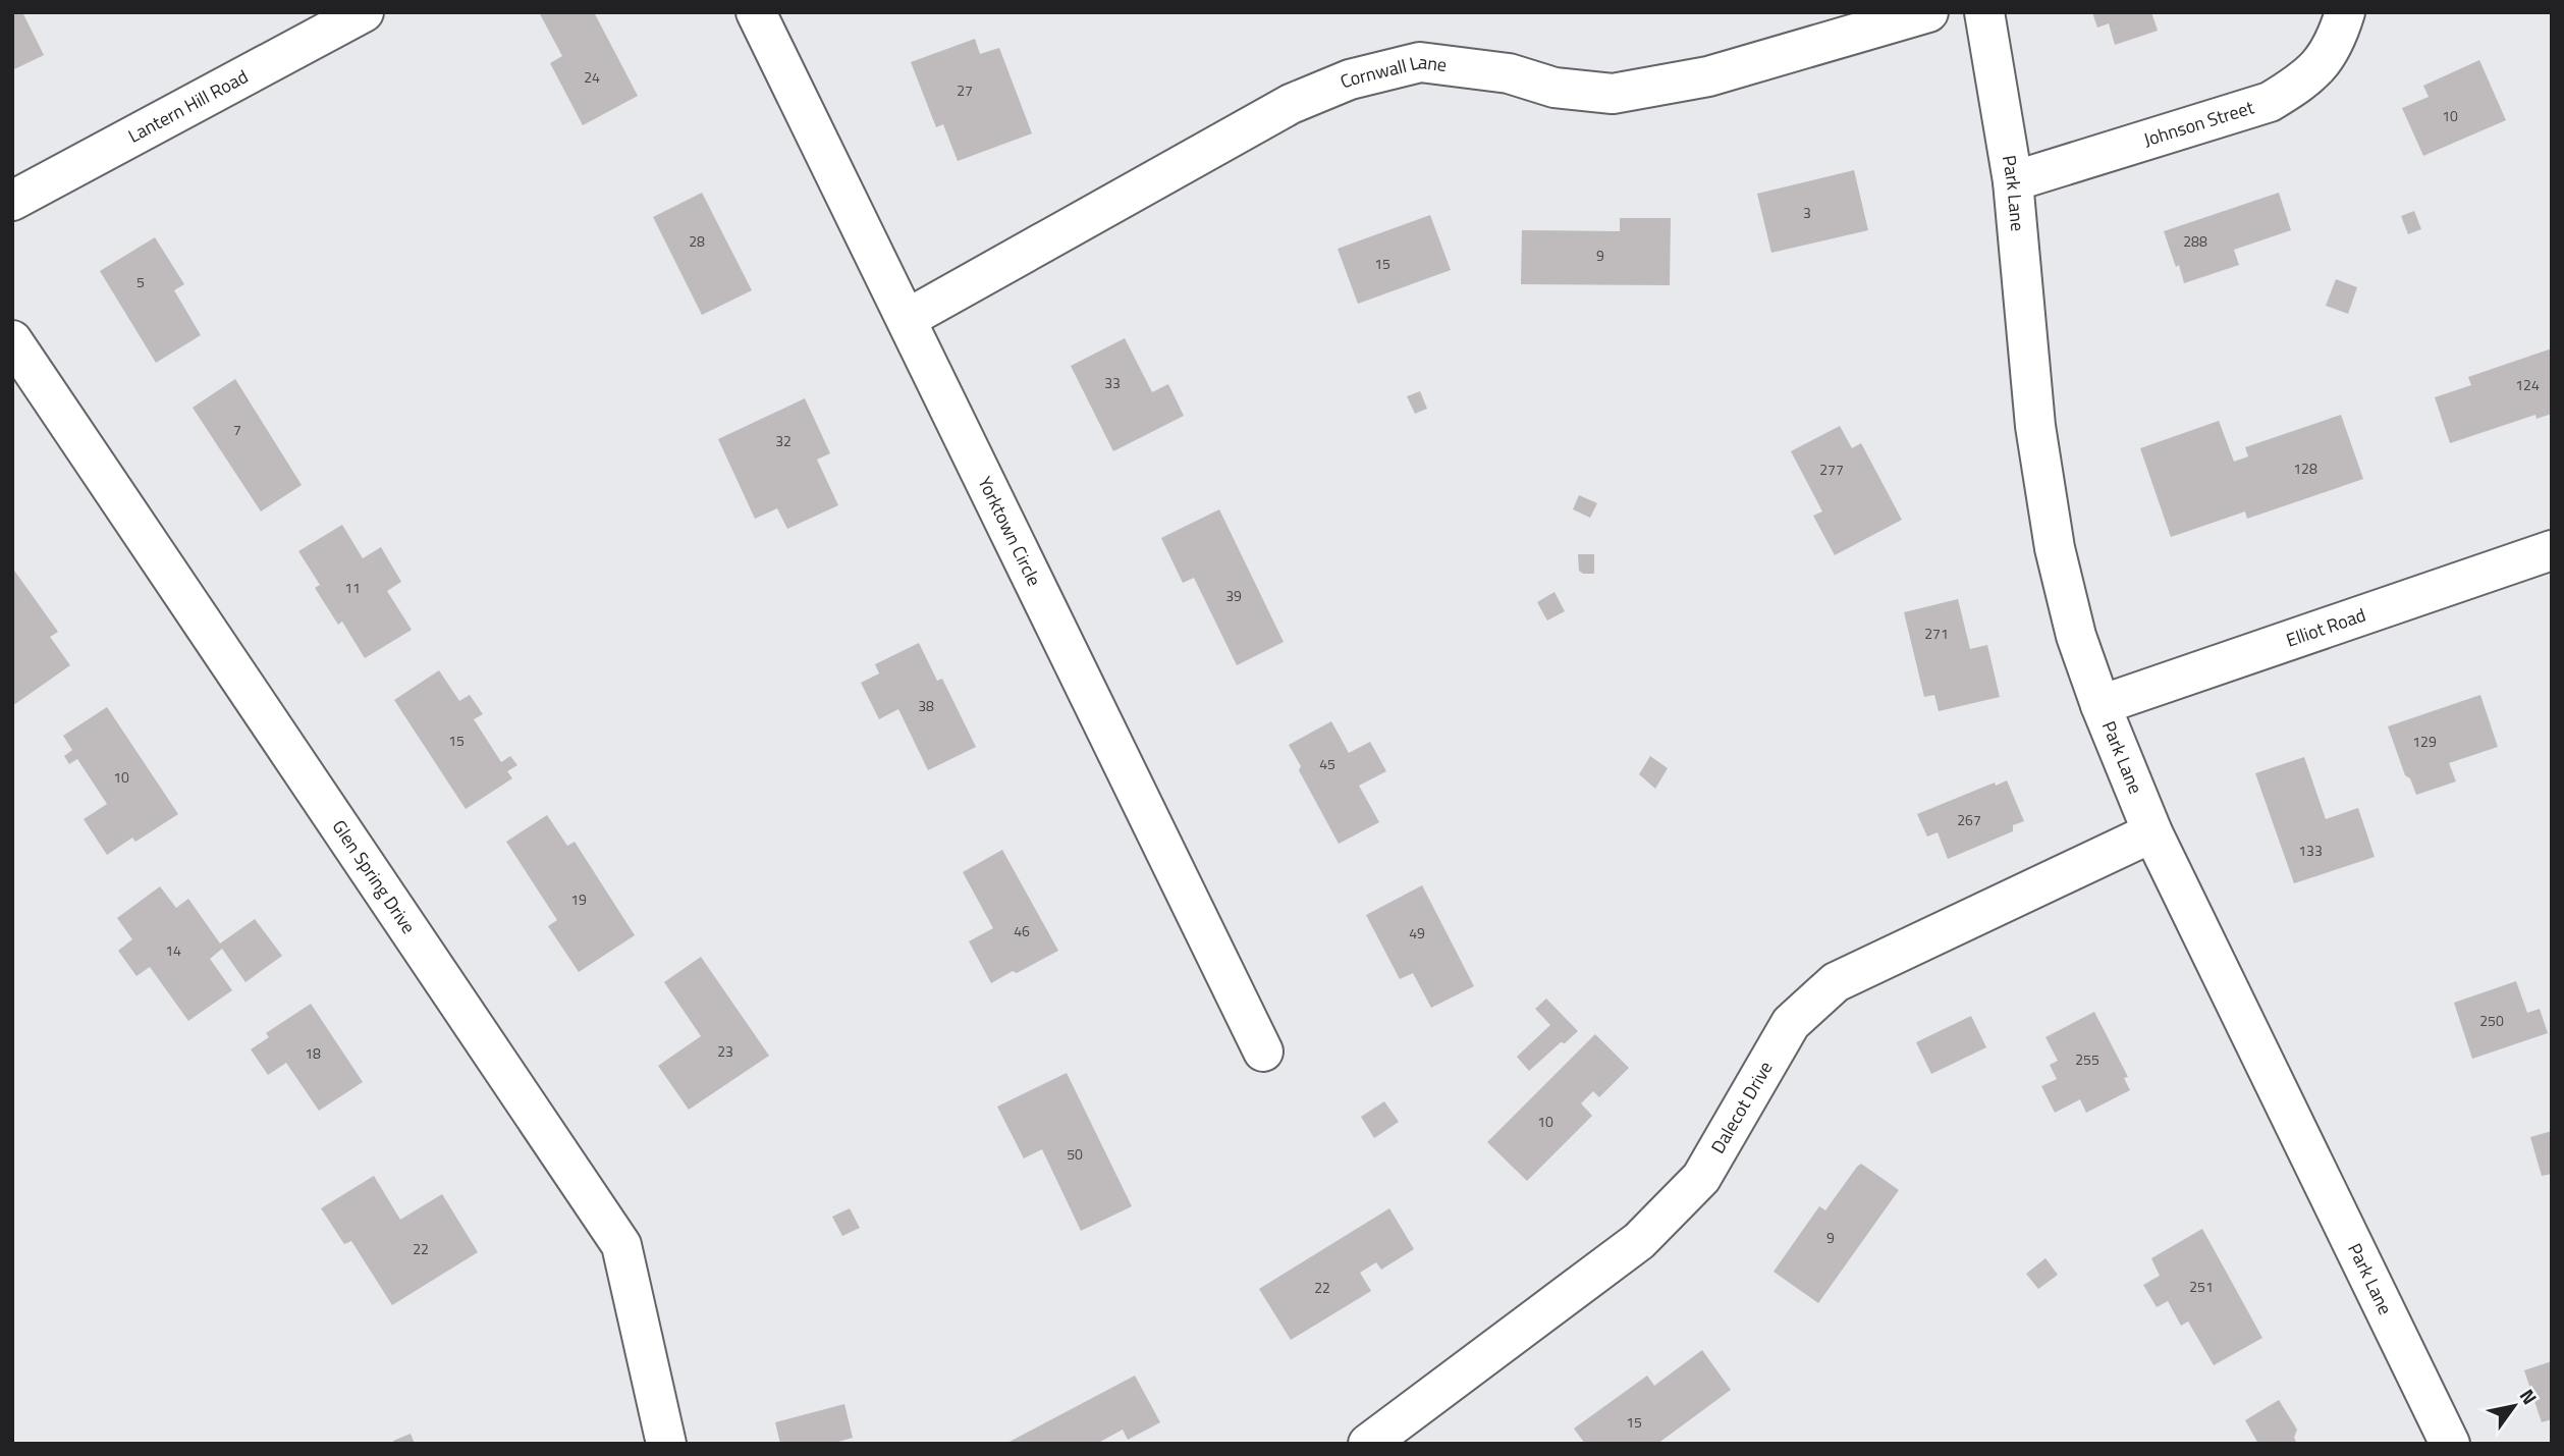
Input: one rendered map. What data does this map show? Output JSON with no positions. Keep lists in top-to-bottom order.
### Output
{
  "streets": {
    "street": [
      "Cornwall Lane",
      "Lantern Hill Road",
      "Johnson Street",
      "Park Lane",
      "Yorktown Circle",
      "Elliot Road",
      "Glen Spring Drive",
      "Dalecot Drive"
    ]
  },
  "crossings": [
    ["Cornwall Lane", "Yorktown Circle"],
    ["Johnson Street", "Park Lane"],
    ["Park Lane", "Elliot Road"],
    ["Park Lane", "Dalecot Drive"]
  ],
  "house_numbers": [
    "24",
    "27",
    "10",
    "3",
    "28",
    "288",
    "9",
    "15",
    "5",
    "33",
    "124",
    "7",
    "32",
    "128",
    "277",
    "11",
    "39",
    "271",
    "38",
    "15",
    "129",
    "45",
    "10",
    "267",
    "133",
    "19",
    "46",
    "49",
    "14",
    "250",
    "23",
    "18",
    "255",
    "10",
    "50",
    "9",
    "22",
    "251",
    "22",
    "15"
  ],
  "north": "top right"
}
